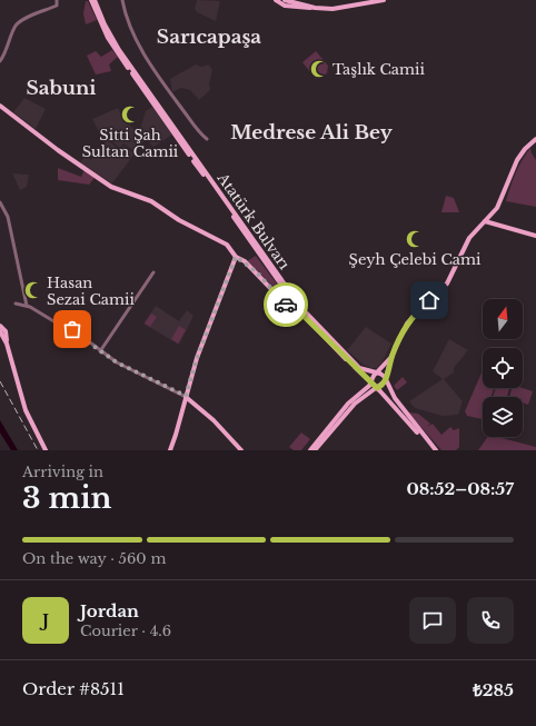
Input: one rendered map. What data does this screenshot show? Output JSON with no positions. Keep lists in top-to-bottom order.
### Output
{
  "streets": {
    "main road": ["Atatürk Bulvarı"]
  },
  "districts": ["Sarıcapaşa", "Sabuni", "Medrese Ali Bey"],
  "places": {
    "mosque": [
      "Taşlık Camii",
      "Sitti Şah Sultan Camii",
      "Şeyh Çelebi Cami",
      "Hasan Sezai Camii"
    ]
  },
  "north": "top",
  "page": {
    "heading": ["3 min", "Arriving in", "08:52–08:57"],
    "panel": [
      "Jordan",
      "Courier · 4.6",
      "Order #8511",
      "₺285"
    ],
    "bar": "On the way · 560 m",
    "round": "J"
  }
}
